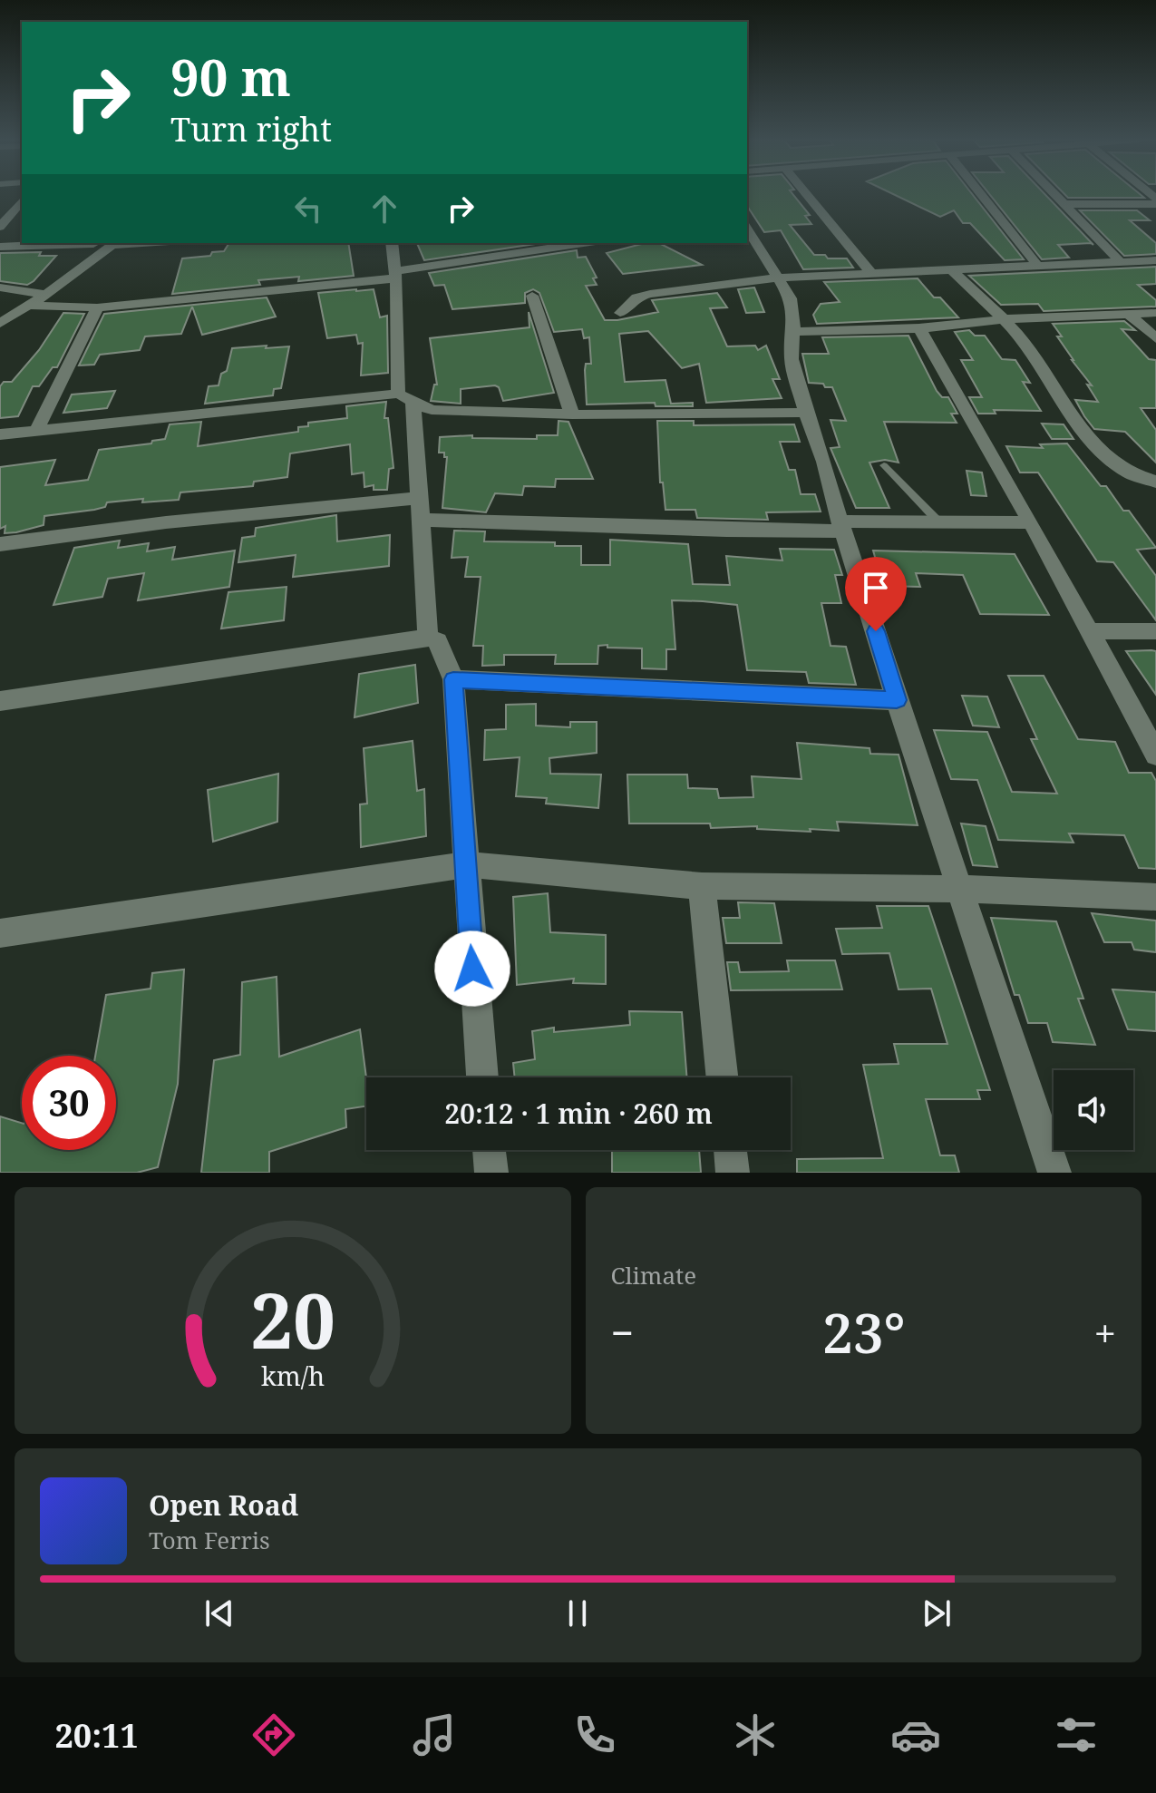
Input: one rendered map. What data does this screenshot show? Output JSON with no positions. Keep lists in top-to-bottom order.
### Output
{
  "page": {
    "turn": ["90 m", "Turn right"],
    "limit": "30",
    "trip": "20:12 · 1 min · 260 m",
    "tile": "Climate",
    "heat": ["−", "23°", "+"],
    "song": ["Open Road", "Tom Ferris"],
    "tabs": "20:11",
    "gauge": ["20", "km/h"]
  }
}
